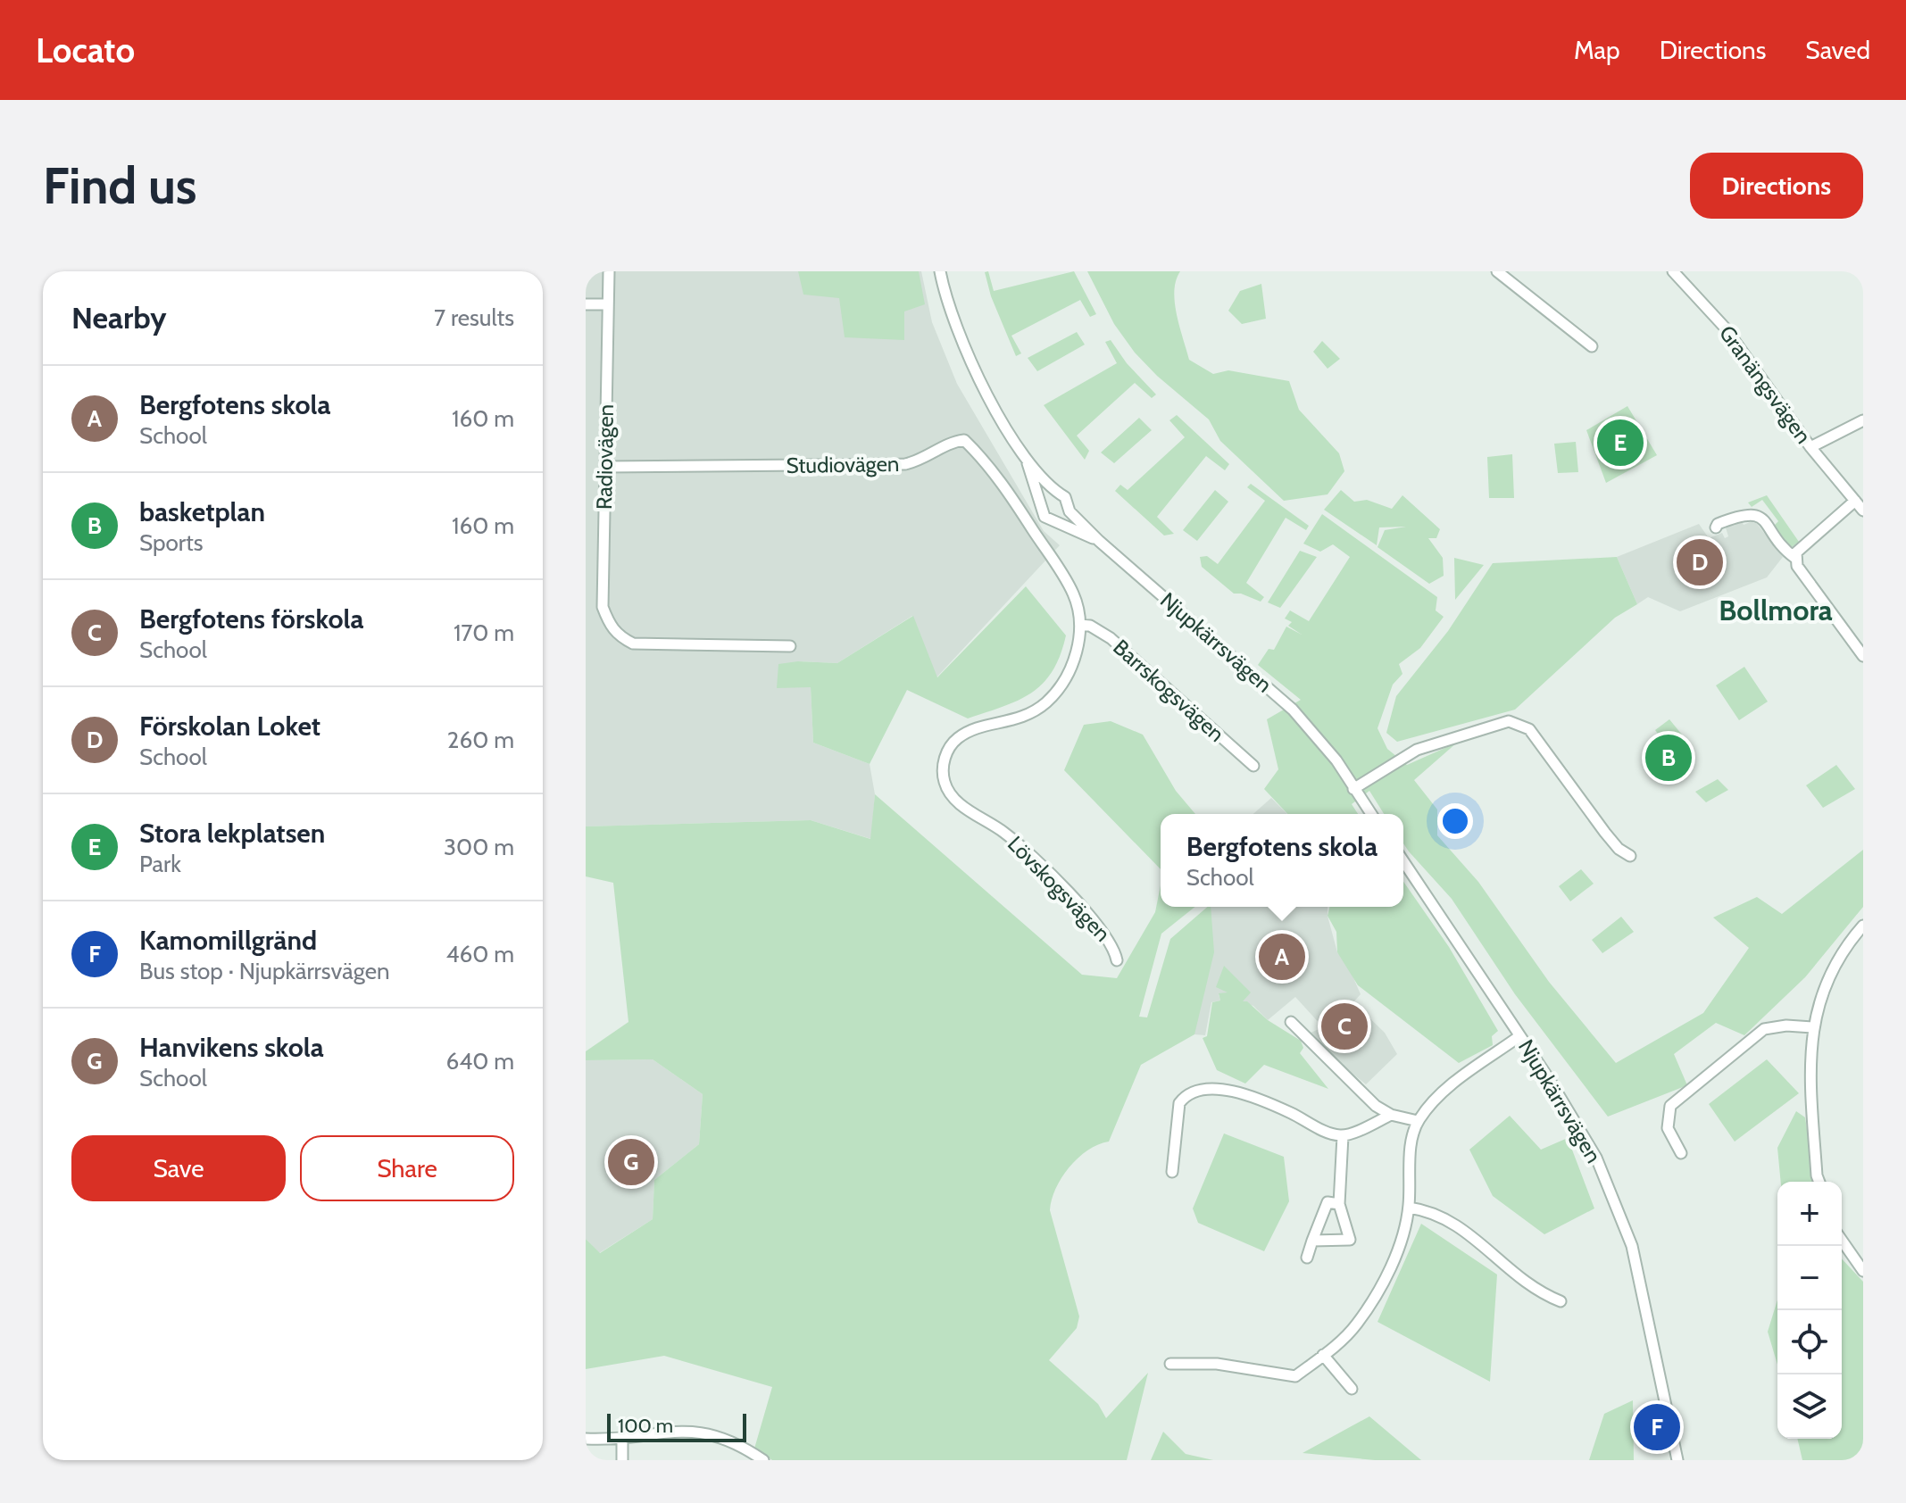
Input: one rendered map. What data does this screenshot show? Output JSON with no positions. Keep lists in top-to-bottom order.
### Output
{
  "streets": {
    "street": [
      "Granängsvägen",
      "Radiovägen",
      "Studiovägen",
      "Njupkärrsvägen",
      "Barrskogsvägen",
      "Lövskogsvägen"
    ]
  },
  "crossings": [
    ["Radiovägen", "Studiovägen"],
    ["Studiovägen", "Lövskogsvägen"],
    ["Barrskogsvägen", "Lövskogsvägen"]
  ],
  "districts": ["Bollmora"],
  "scale_bar": "100 m",
  "page": {
    "header": "Locato",
    "nav": ["Map", "Directions", "Saved"],
    "buttons": [
      "Directions",
      ["Save", "Share"]
    ],
    "title": "Find us",
    "heading": ["Nearby", "7 results"],
    "list": [
      {
        "mark": "A",
        "name": "Bergfotens skola",
        "note": "School",
        "value": "160 m"
      },
      {
        "mark": "B",
        "name": "basketplan",
        "note": "Sports",
        "value": "160 m"
      },
      {
        "mark": "C",
        "name": "Bergfotens förskola",
        "note": "School",
        "value": "170 m"
      },
      {
        "mark": "D",
        "name": "Förskolan Loket",
        "note": "School",
        "value": "260 m"
      },
      {
        "mark": "E",
        "name": "Stora lekplatsen",
        "note": "Park",
        "value": "300 m"
      },
      {
        "mark": "F",
        "name": "Kamomillgränd",
        "note": "Bus stop · Njupkärrsvägen",
        "value": "460 m"
      },
      {
        "mark": "G",
        "name": "Hanvikens skola",
        "note": "School",
        "value": "640 m"
      }
    ],
    "pins": [
      "E",
      "D",
      "B",
      "A",
      "C",
      "G",
      "F"
    ],
    "popup": ["Bergfotens skola", "School"],
    "map_buttons": ["+", "−"],
    "scale": "100 m"
  }
}
